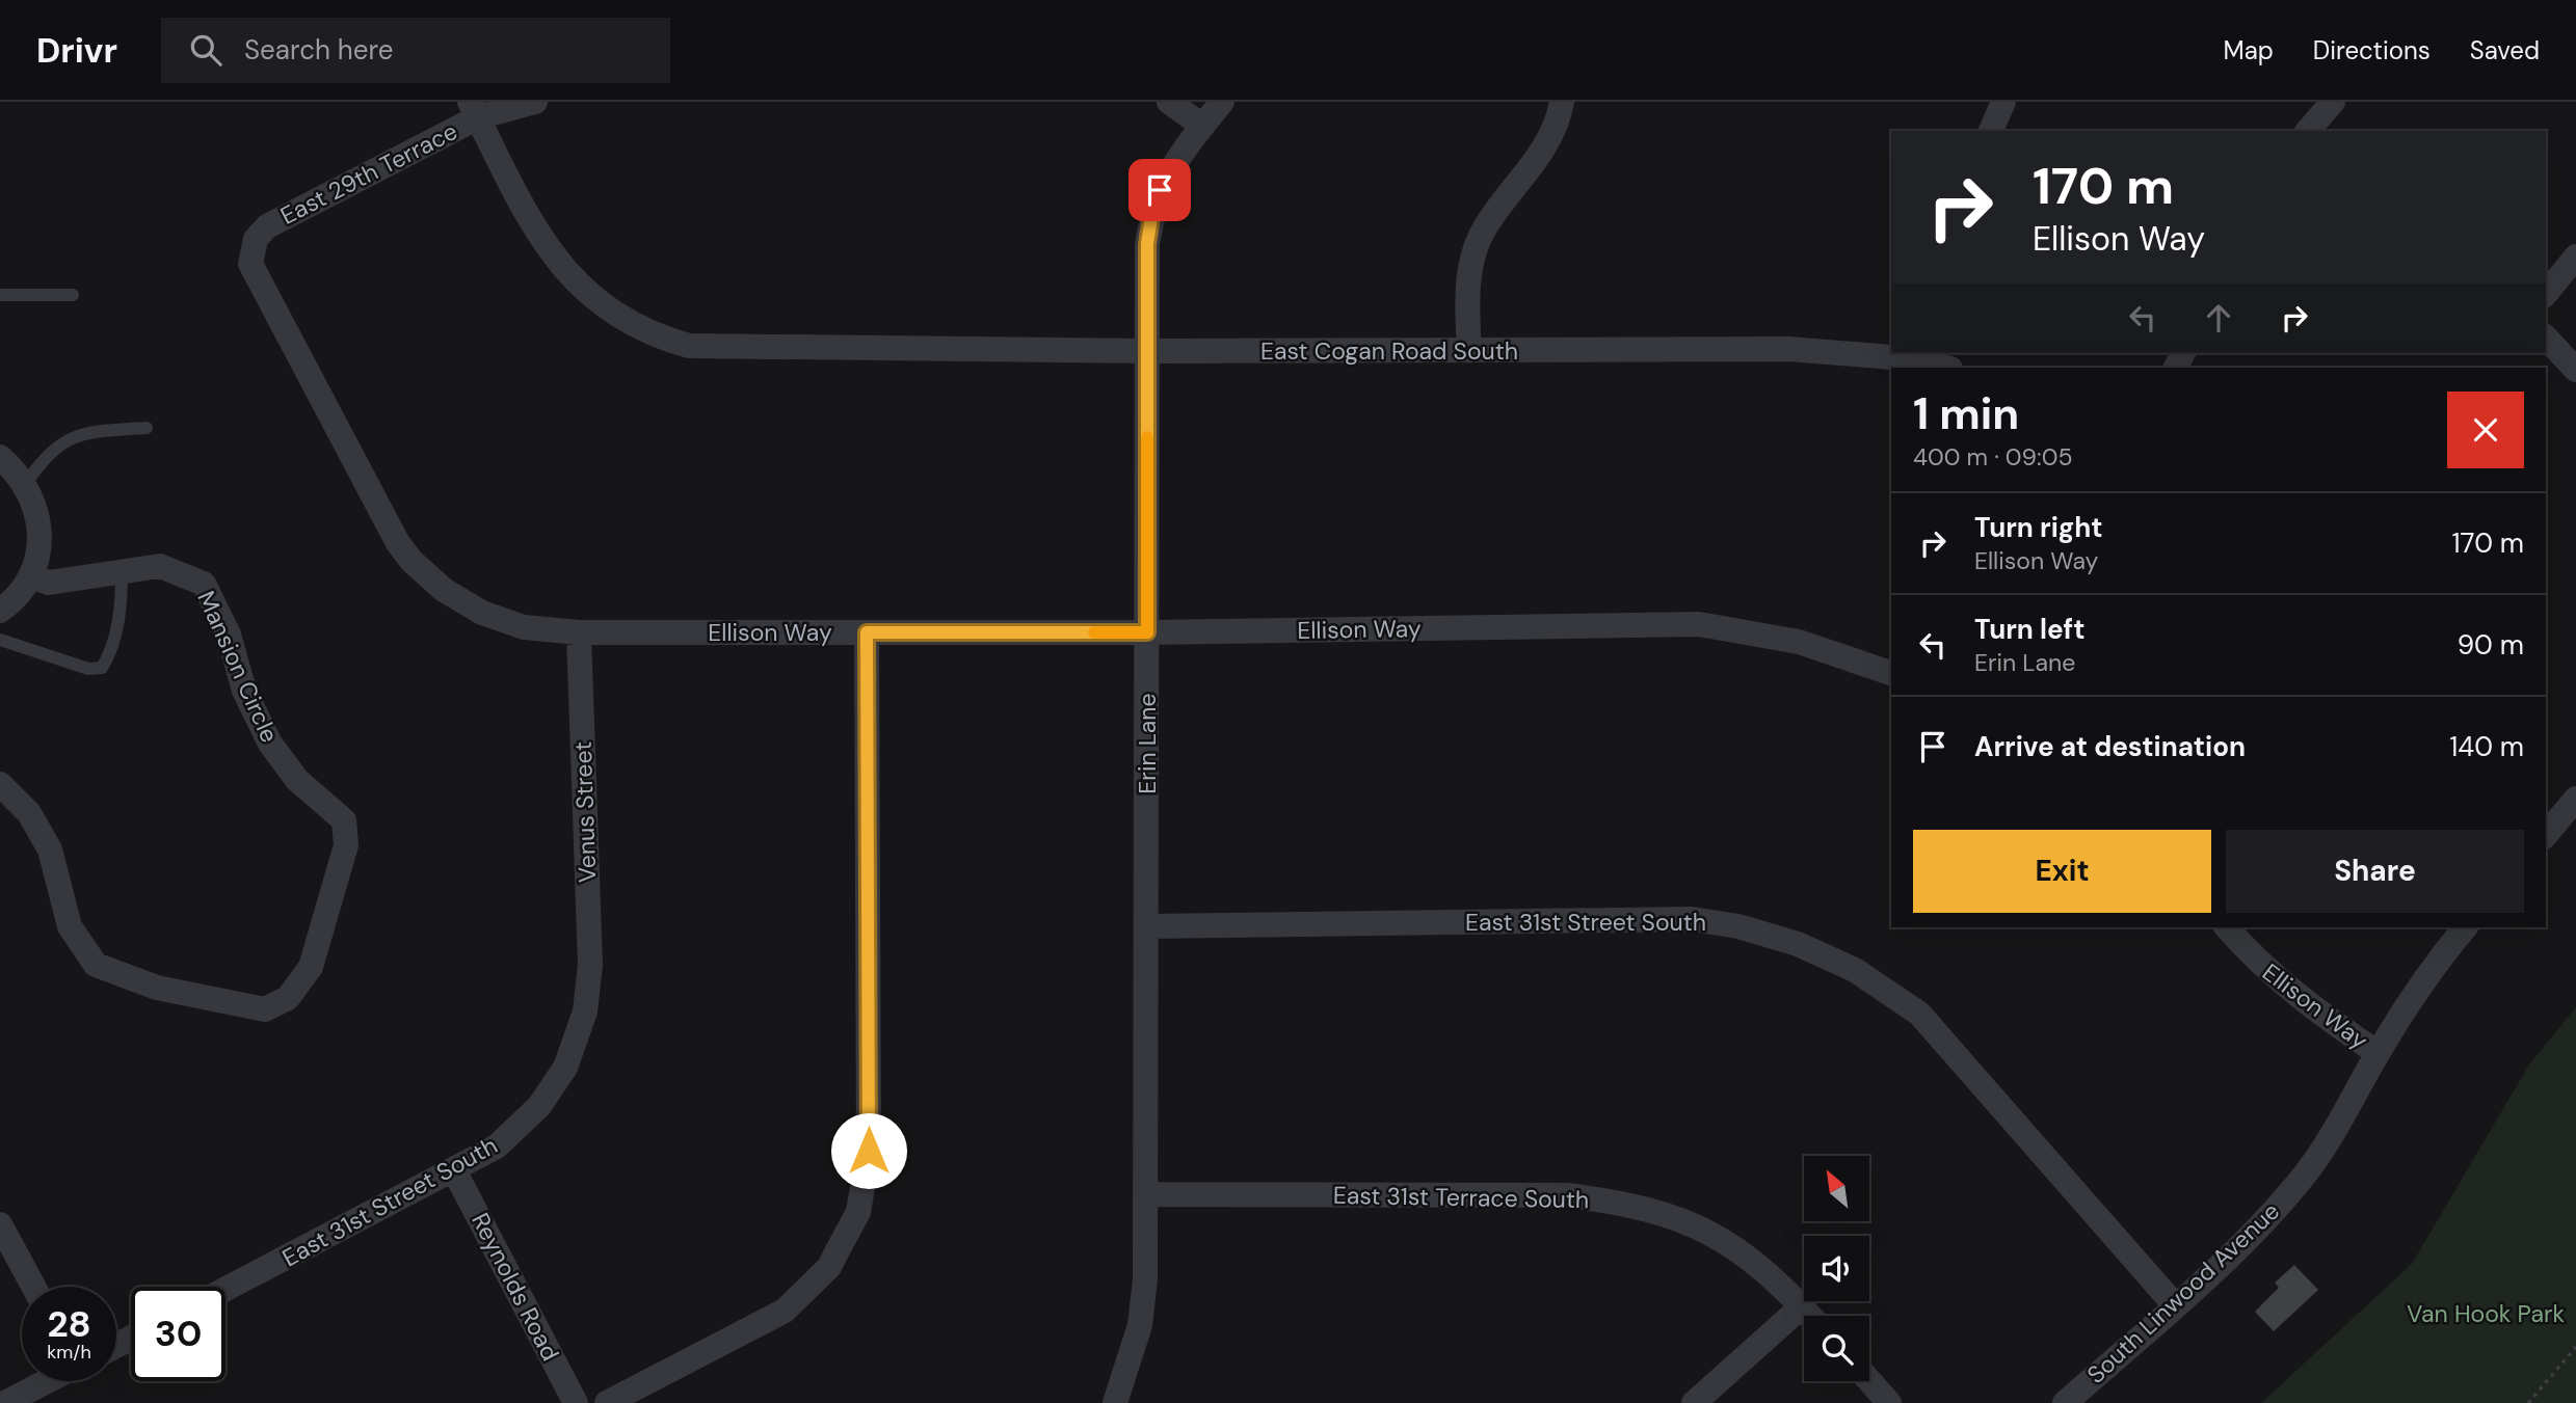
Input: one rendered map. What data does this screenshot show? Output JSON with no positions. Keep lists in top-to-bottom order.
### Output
{
  "streets": {
    "street": [
      "East 29th Terrace",
      "East Cogan Road South",
      "Ellison Way",
      "Mansion Circle",
      "Erin Lane",
      "Venus Street",
      "East 31st Street South",
      "East 31st Terrace South",
      "Reynolds Road",
      "South Linwood Avenue"
    ]
  },
  "crossings": [
    ["East 29th Terrace", "East Cogan Road South"],
    ["East 29th Terrace", "Ellison Way"],
    ["East Cogan Road South", "Erin Lane"],
    ["Ellison Way", "Erin Lane"],
    ["Ellison Way", "Venus Street"],
    ["Ellison Way", "South Linwood Avenue"],
    ["Erin Lane", "East 31st Street South"],
    ["Erin Lane", "East 31st Terrace South"],
    ["Venus Street", "East 31st Street South"],
    ["East 31st Street South", "Reynolds Road"],
    ["East 31st Street South", "South Linwood Avenue"]
  ],
  "parks": ["Van Hook Park"],
  "north": "top left",
  "page": {
    "header": "Drivr",
    "search": "Search here",
    "nav": ["Map", "Directions", "Saved"],
    "turn": ["170 m", "Ellison Way"],
    "heading": ["1 min", "400 m · 09:05"],
    "list": [
      {
        "name": "Turn right",
        "note": "Ellison Way",
        "value": "170 m"
      },
      {
        "name": "Turn left",
        "note": "Erin Lane",
        "value": "90 m"
      },
      {
        "name": "Arrive at destination",
        "value": "140 m"
      }
    ],
    "buttons": ["Exit", "Share"],
    "speed": "28 km/h",
    "limit": "30"
  }
}
